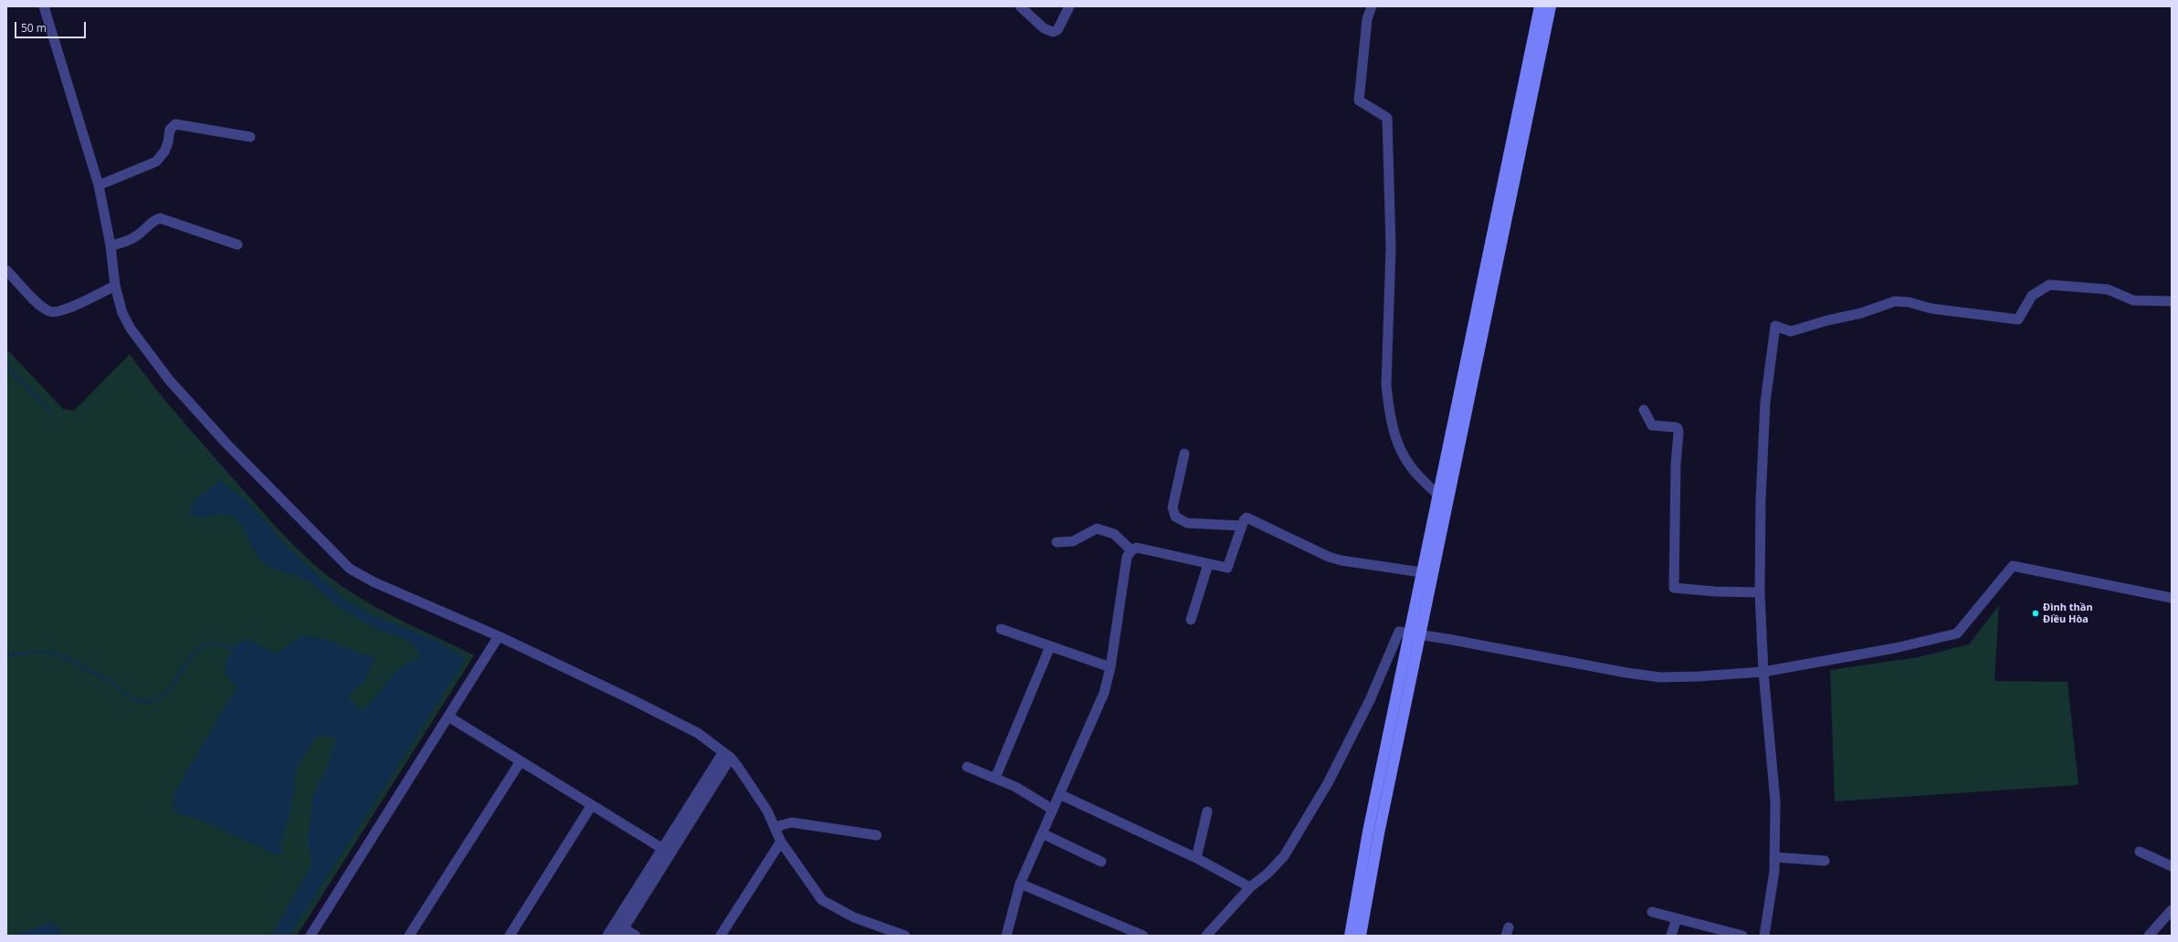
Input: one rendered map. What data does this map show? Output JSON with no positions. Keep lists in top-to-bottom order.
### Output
{
  "places": ["Đình thần Điều Hòa"],
  "scale_bar": "50 m"
}
